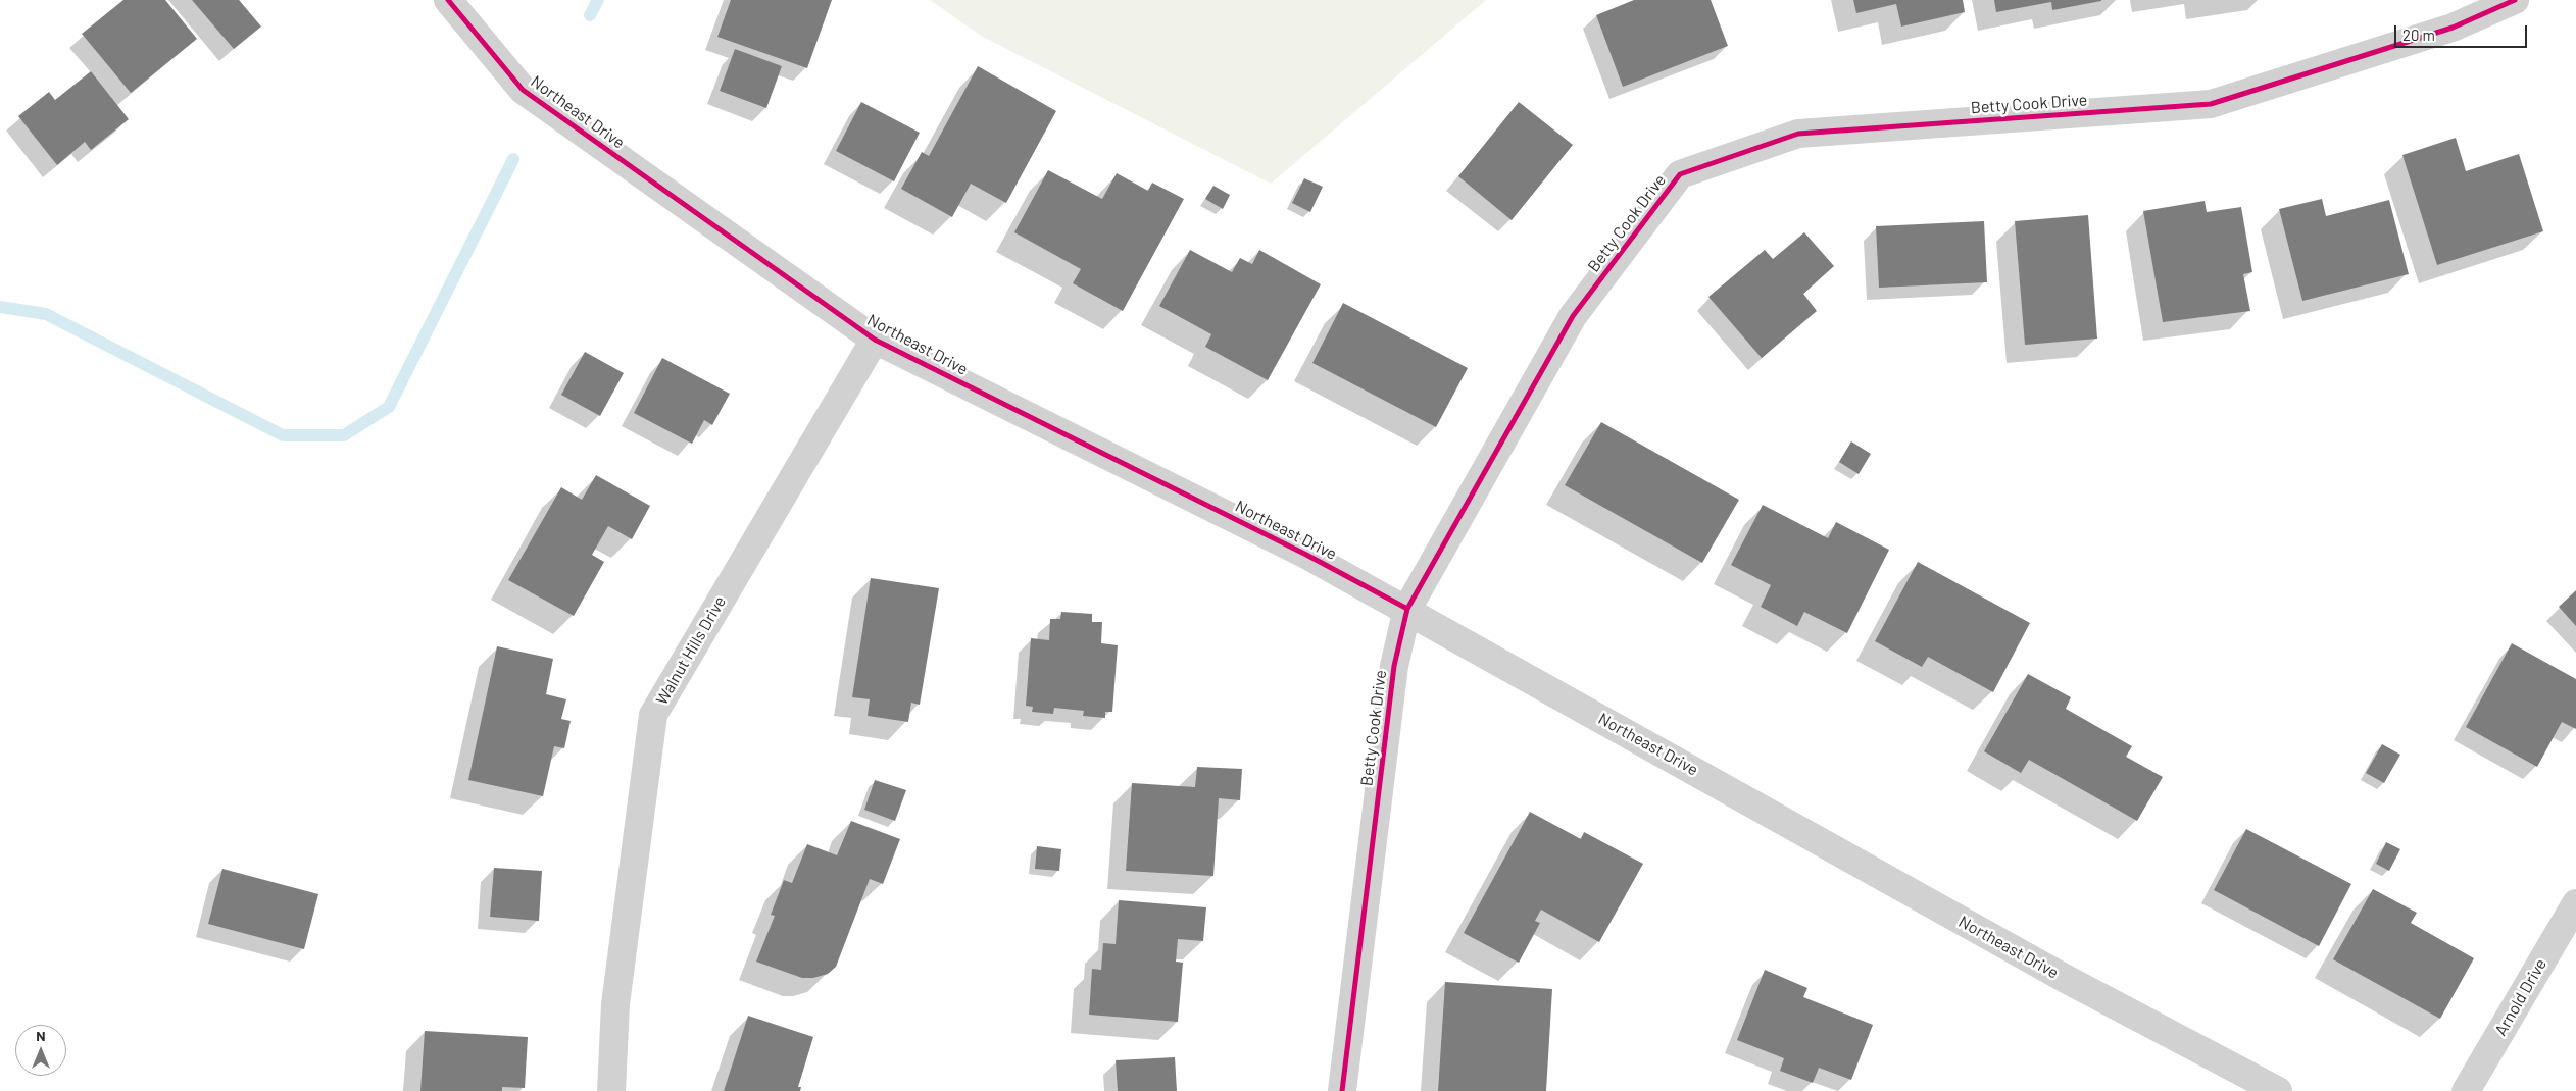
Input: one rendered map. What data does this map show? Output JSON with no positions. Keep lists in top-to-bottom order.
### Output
{
  "streets": {
    "street": [
      "Betty Cook Drive",
      "Northeast Drive",
      "Walnut Hills Drive",
      "Arnold Drive"
    ]
  },
  "crossings": [
    ["Betty Cook Drive", "Northeast Drive"],
    ["Northeast Drive", "Walnut Hills Drive"]
  ],
  "scale_bar": "20 m",
  "north": "top"
}
